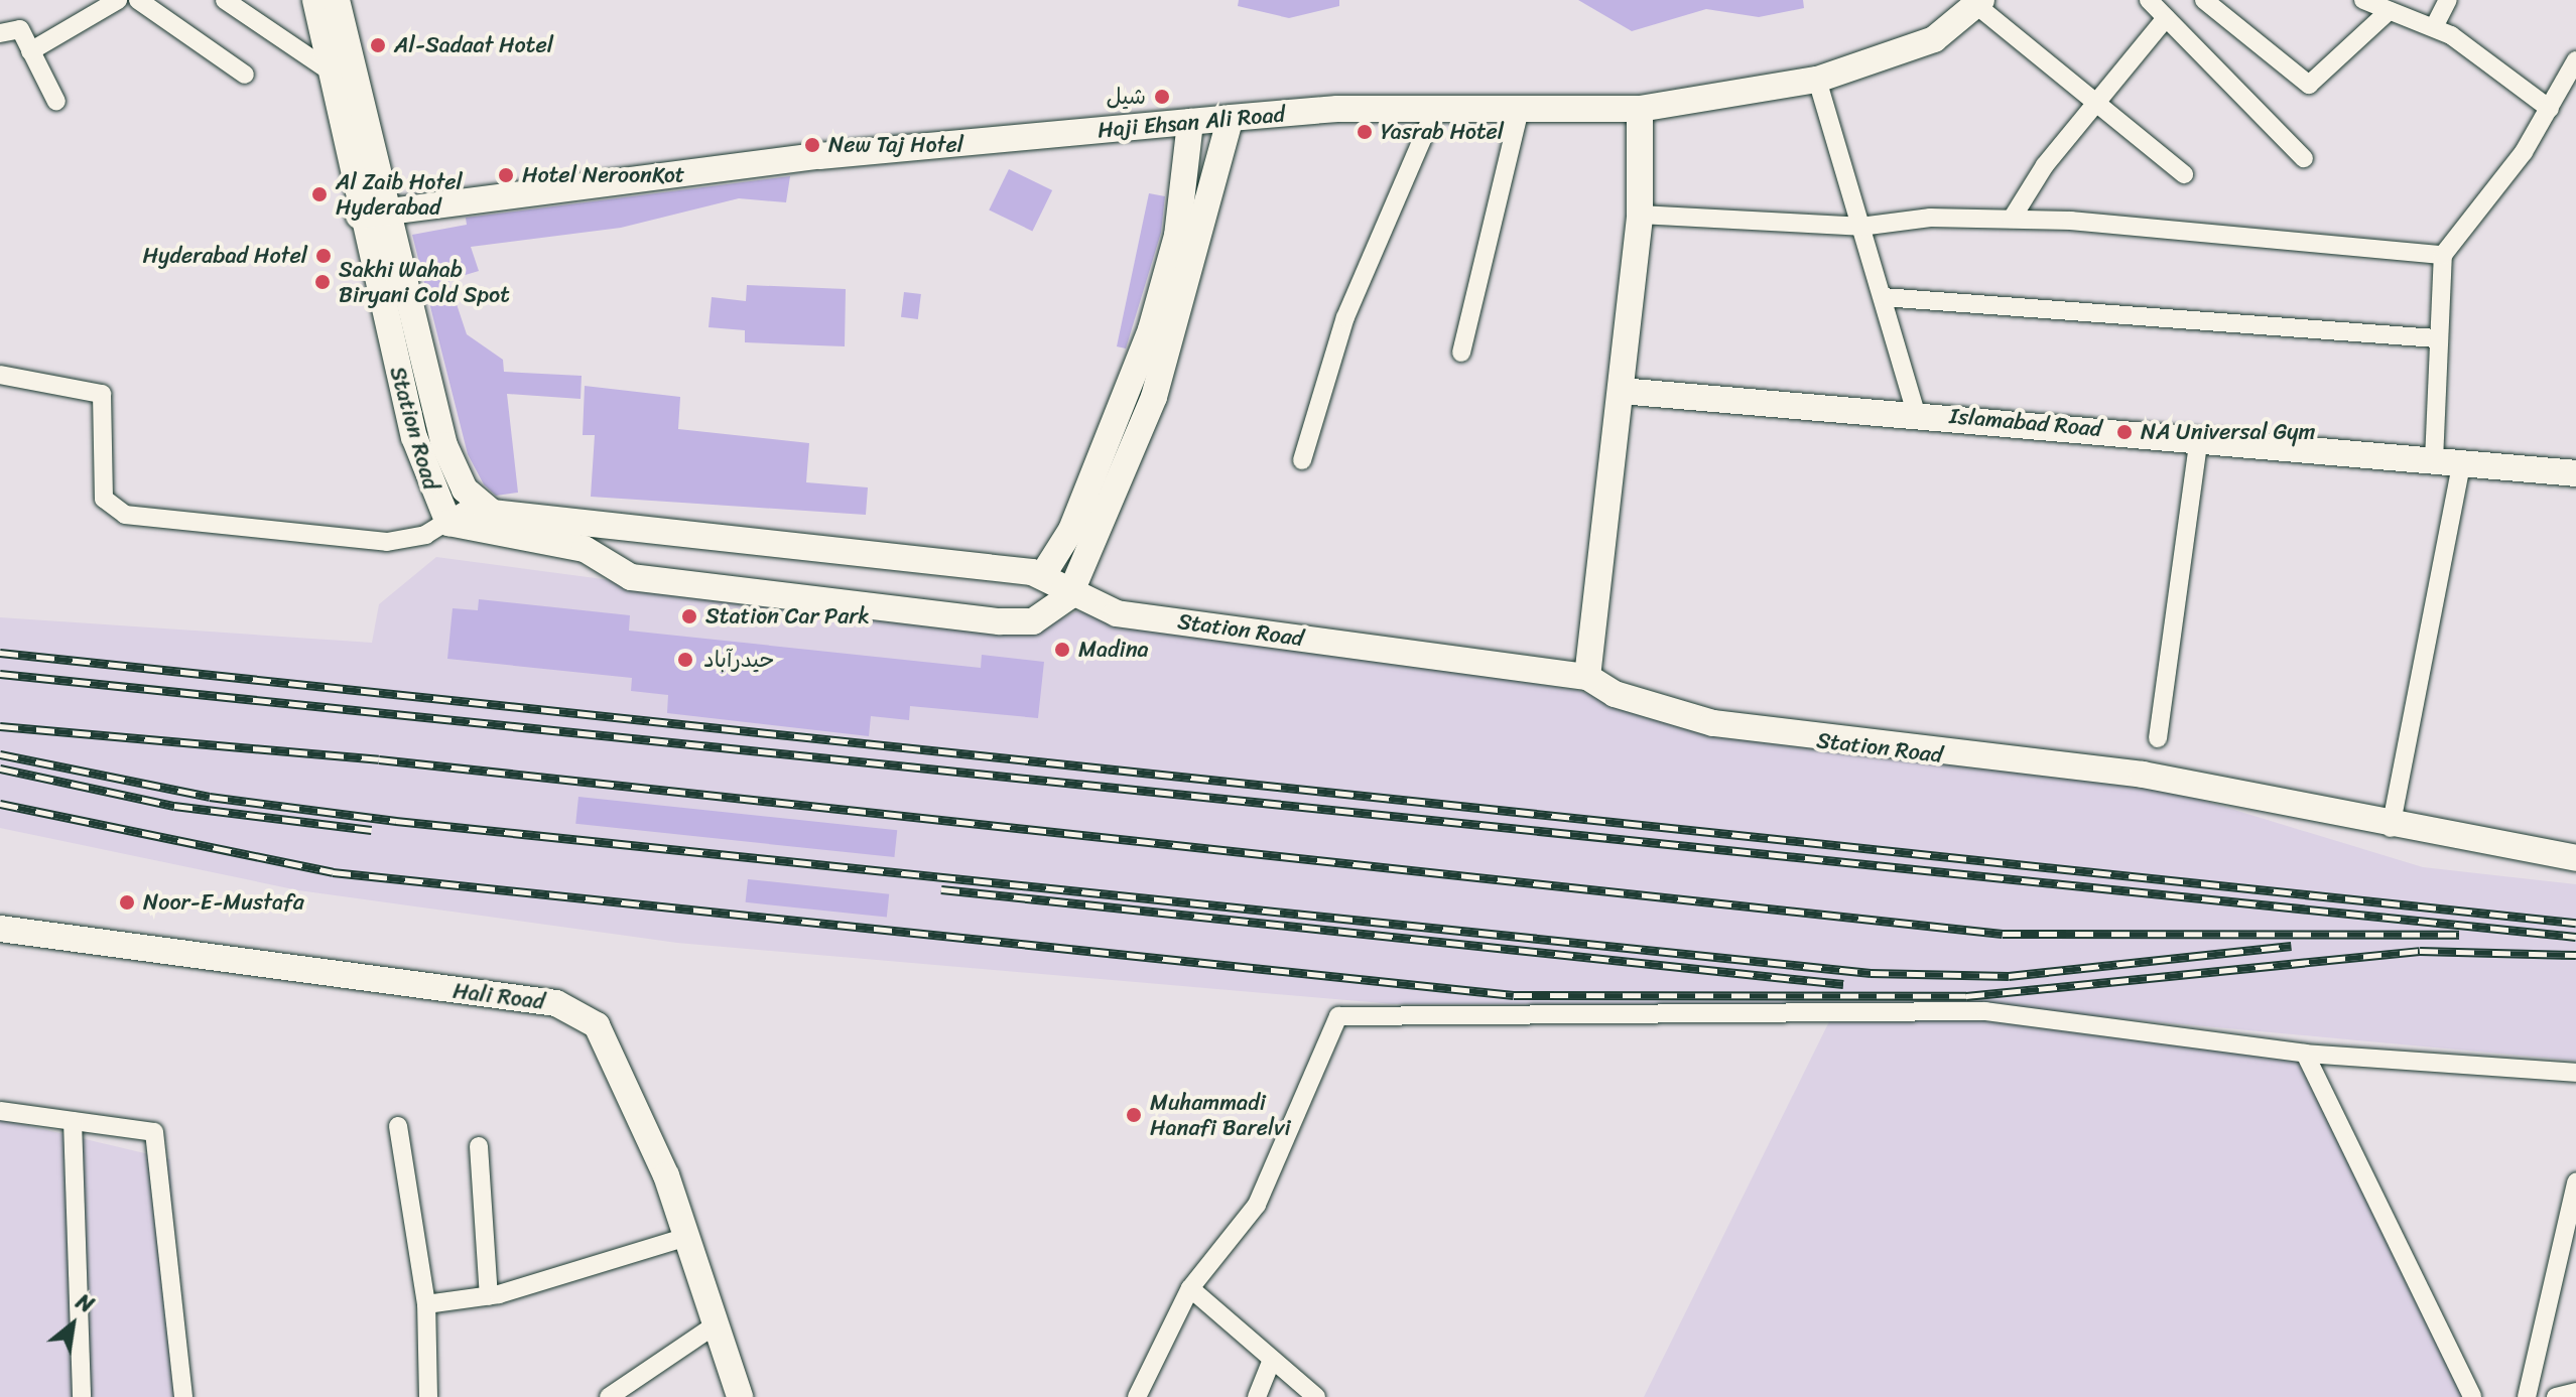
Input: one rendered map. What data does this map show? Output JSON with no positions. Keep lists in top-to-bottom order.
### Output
{
  "streets": {
    "street": [
      "Haji Ehsan Ali Road",
      "Islamabad Road",
      "Station Road",
      "Hali Road"
    ]
  },
  "crossings": [
    ["Haji Ehsan Ali Road", "Station Road"]
  ],
  "places": [
    "Al-Sadaat Hotel",
    "شیل",
    "Yasrab Hotel",
    "New Taj Hotel",
    "Hotel NeroonKot",
    "Al Zaib Hotel Hyderabad",
    "Hyderabad Hotel",
    "Sakhi Wahab Biryani Cold Spot",
    "NA Universal Gym",
    "Station Car Park",
    "Madina",
    "حیدرآباد",
    "Noor-E-Mustafa",
    "Muhammadi Hanafi Barelvi"
  ],
  "north": "top right"
}
